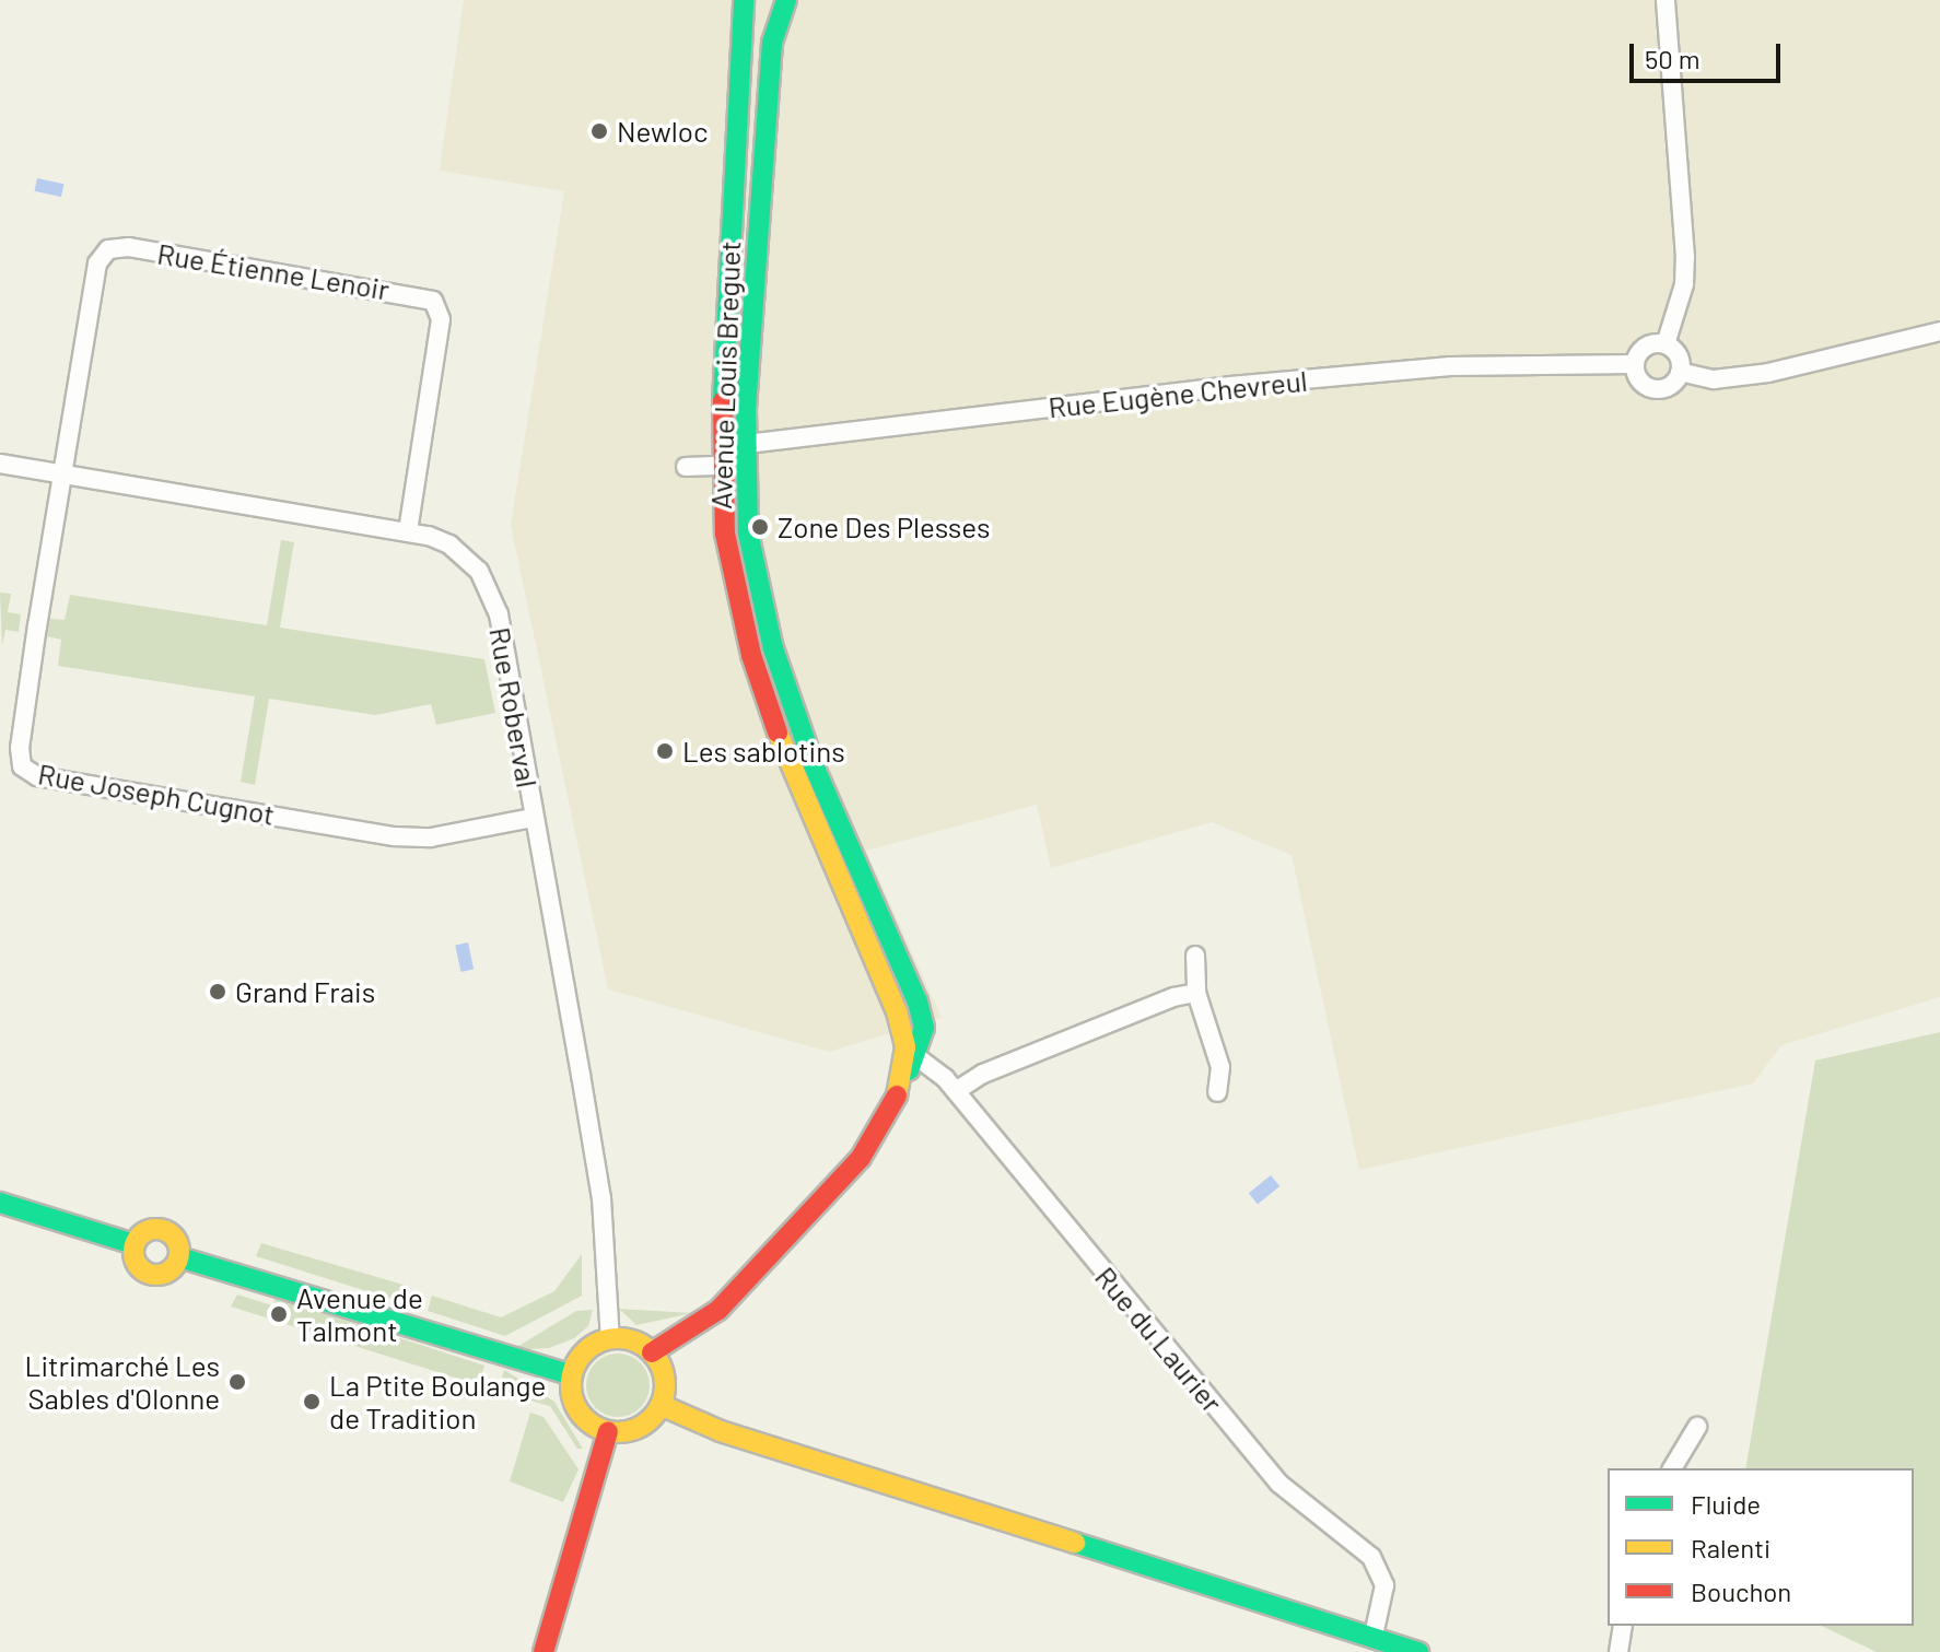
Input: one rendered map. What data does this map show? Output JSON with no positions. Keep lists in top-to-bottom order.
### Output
{
  "streets": {
    "street": [
      "Rue Étienne Lenoir",
      "Avenue Louis Breguet",
      "Rue Eugène Chevreul",
      "Rue Roberval",
      "Rue Joseph Cugnot",
      "Rue du Laurier"
    ]
  },
  "crossings": [
    ["Rue Étienne Lenoir", "Rue Roberval"],
    ["Rue Étienne Lenoir", "Rue Joseph Cugnot"],
    ["Avenue Louis Breguet", "Rue Eugène Chevreul"],
    ["Avenue Louis Breguet", "Rue Roberval"],
    ["Avenue Louis Breguet", "Rue du Laurier"],
    ["Rue Roberval", "Rue Joseph Cugnot"]
  ],
  "places": [
    "Newloc",
    "Zone Des Plesses",
    "Les sablotins",
    "Grand Frais",
    "Avenue de Talmont",
    "Litrimarché Les Sables d'Olonne",
    "La Ptite Boulange de Tradition"
  ],
  "legend": ["Fluide", "Ralenti", "Bouchon"],
  "scale_bar": "50 m"
}
